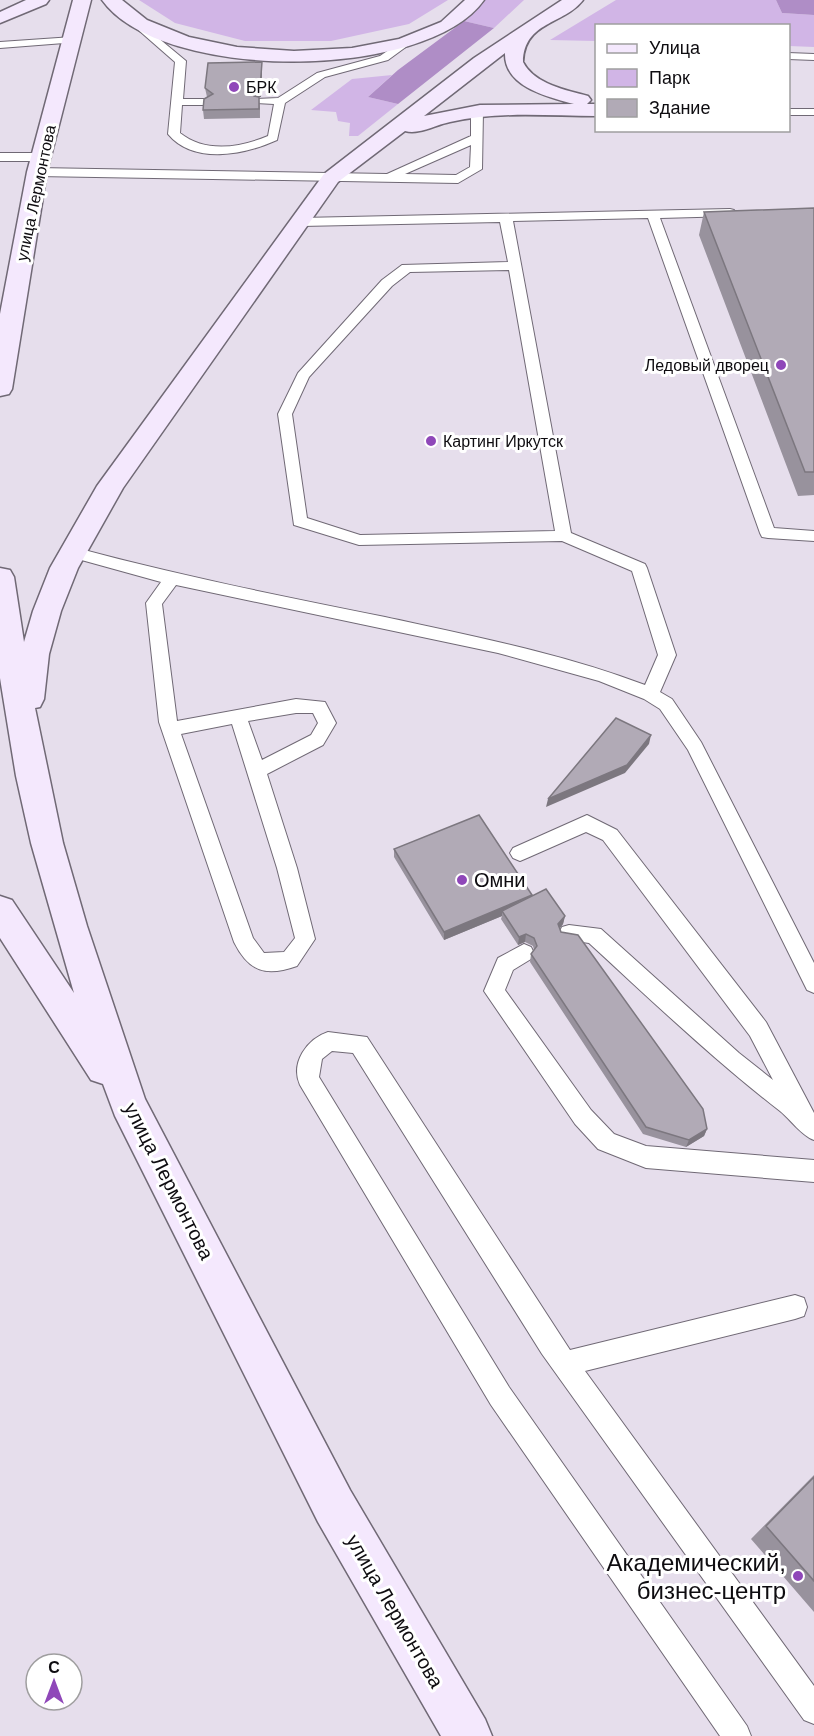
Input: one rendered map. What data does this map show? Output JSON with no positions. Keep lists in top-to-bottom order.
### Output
{
  "streets": {
    "main road": ["улица Лермонтова"]
  },
  "places": [
    "БРК",
    "Ледовый дворец",
    "Картинг Иркутск",
    "Омни",
    "Академический, бизнес-центр"
  ],
  "legend": ["Улица", "Парк", "Здание"],
  "north": "top"
}
